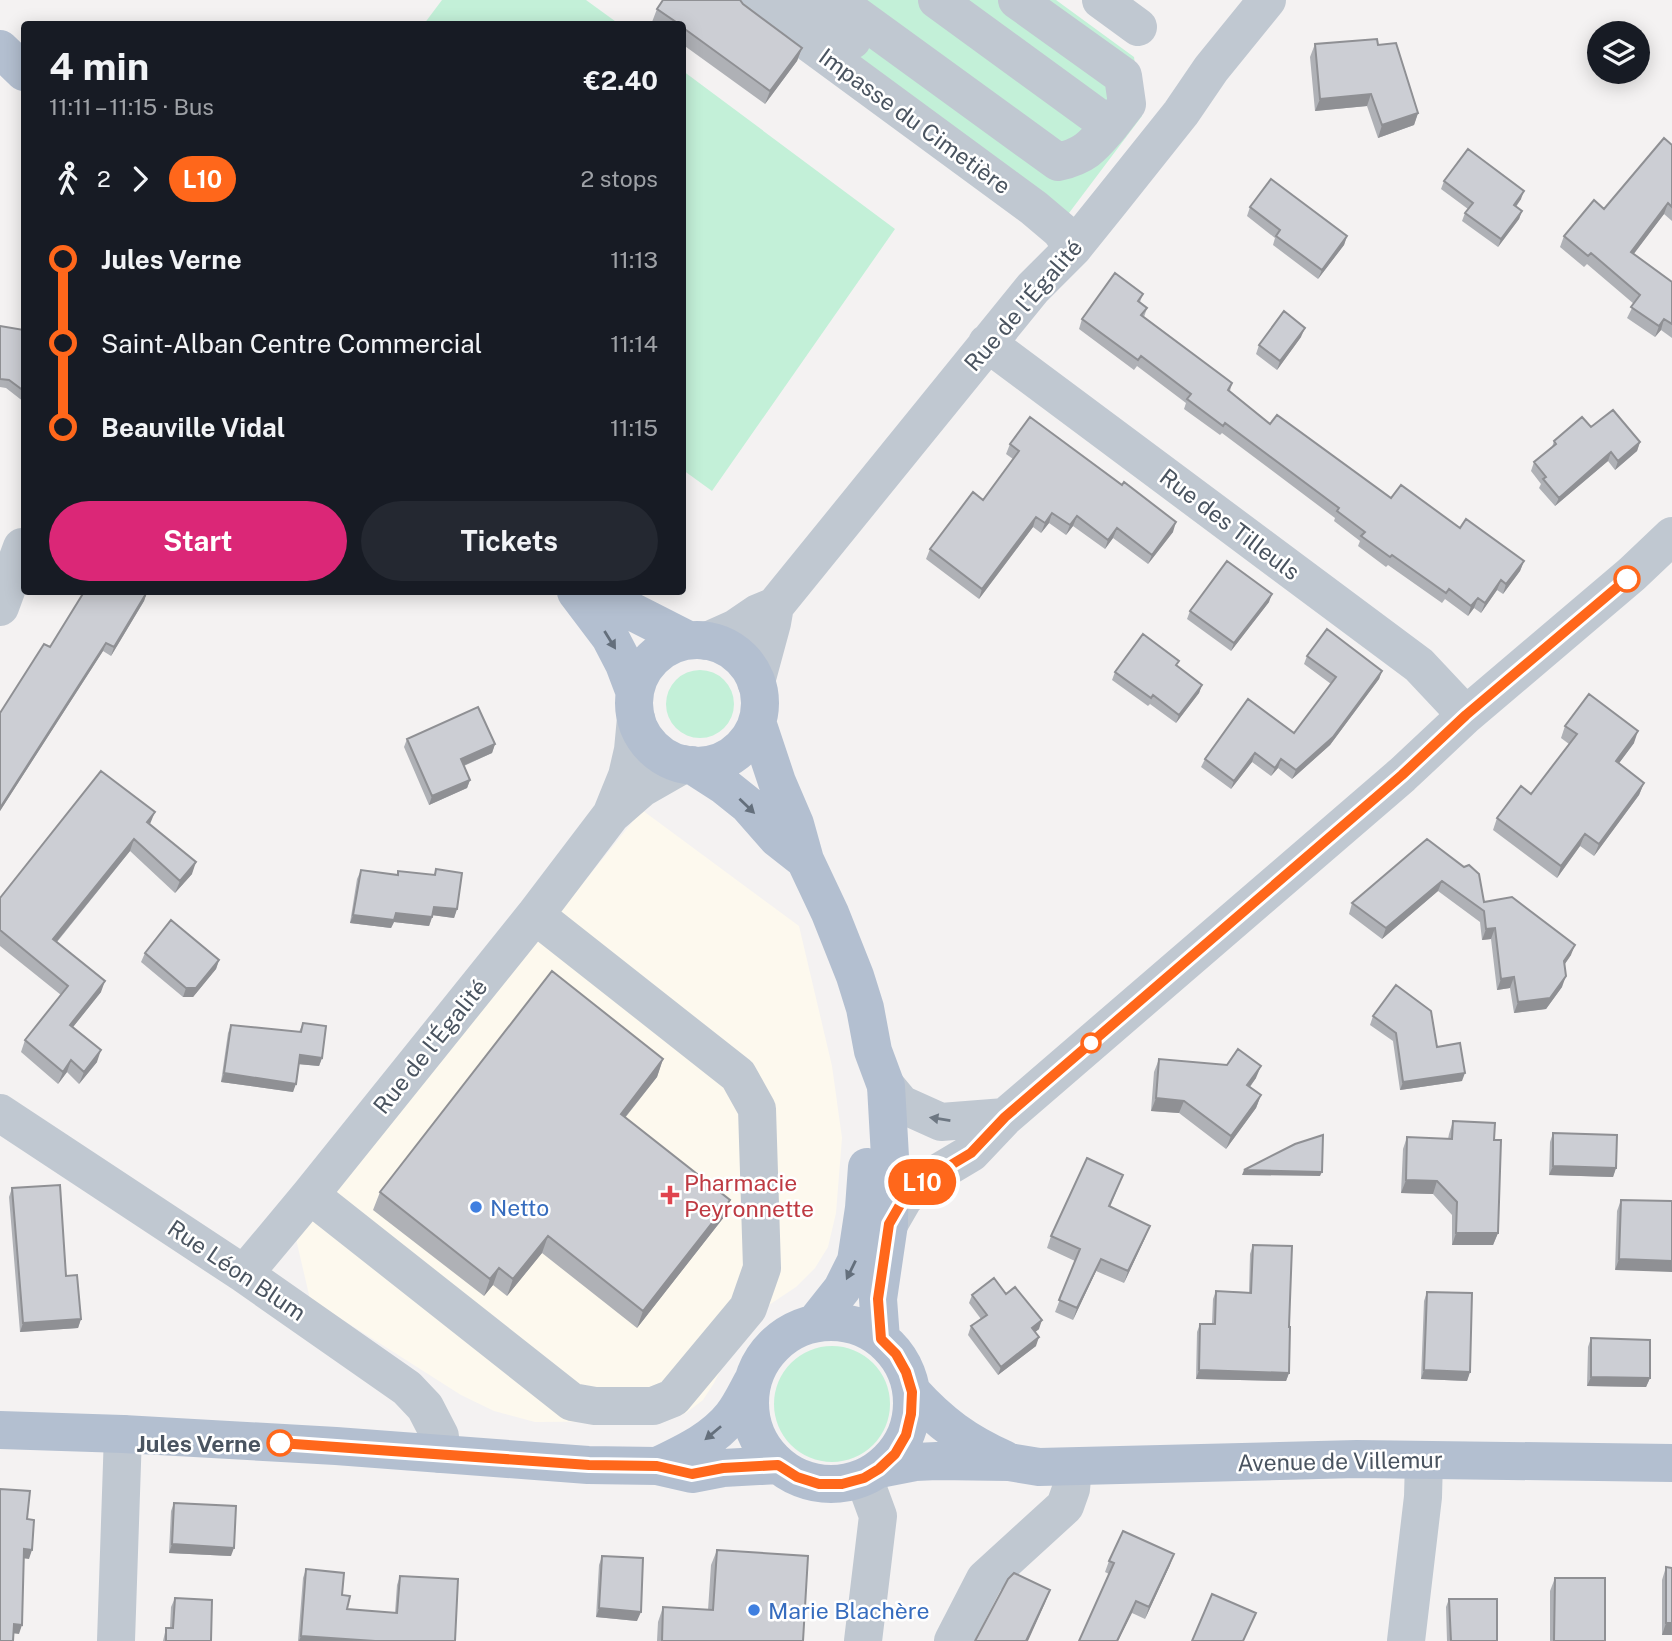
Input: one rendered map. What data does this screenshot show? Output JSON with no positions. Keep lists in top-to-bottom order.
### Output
{
  "streets": {
    "main road": ["Avenue de Villemur"],
    "street": [
      "Impasse du Cimetière",
      "Rue de l'Égalité",
      "Rue des Tilleuls",
      "Rue Léon Blum"
    ]
  },
  "crossings": [
    ["Impasse du Cimetière", "Rue de l'Égalité"],
    ["Rue de l'Égalité", "Rue des Tilleuls"],
    ["Rue de l'Égalité", "Rue Léon Blum"]
  ],
  "places": {
    "health": ["Pharmacie Peyronnette"],
    "other": ["Netto", "Jules Verne", "Marie Blachère"]
  },
  "lines": ["bus line L10"],
  "page": {
    "on_map": "L10",
    "heading": ["4 min", "11:11 – 11:15 · Bus", "€2.40"],
    "legs": ["2", "L10", "2 stops"],
    "list": [
      {
        "name": "Jules Verne",
        "value": "11:13"
      },
      {
        "name": "Saint-Alban Centre Commercial",
        "value": "11:14"
      },
      {
        "name": "Beauville Vidal",
        "value": "11:15"
      }
    ],
    "buttons": ["Start", "Tickets"]
  }
}
